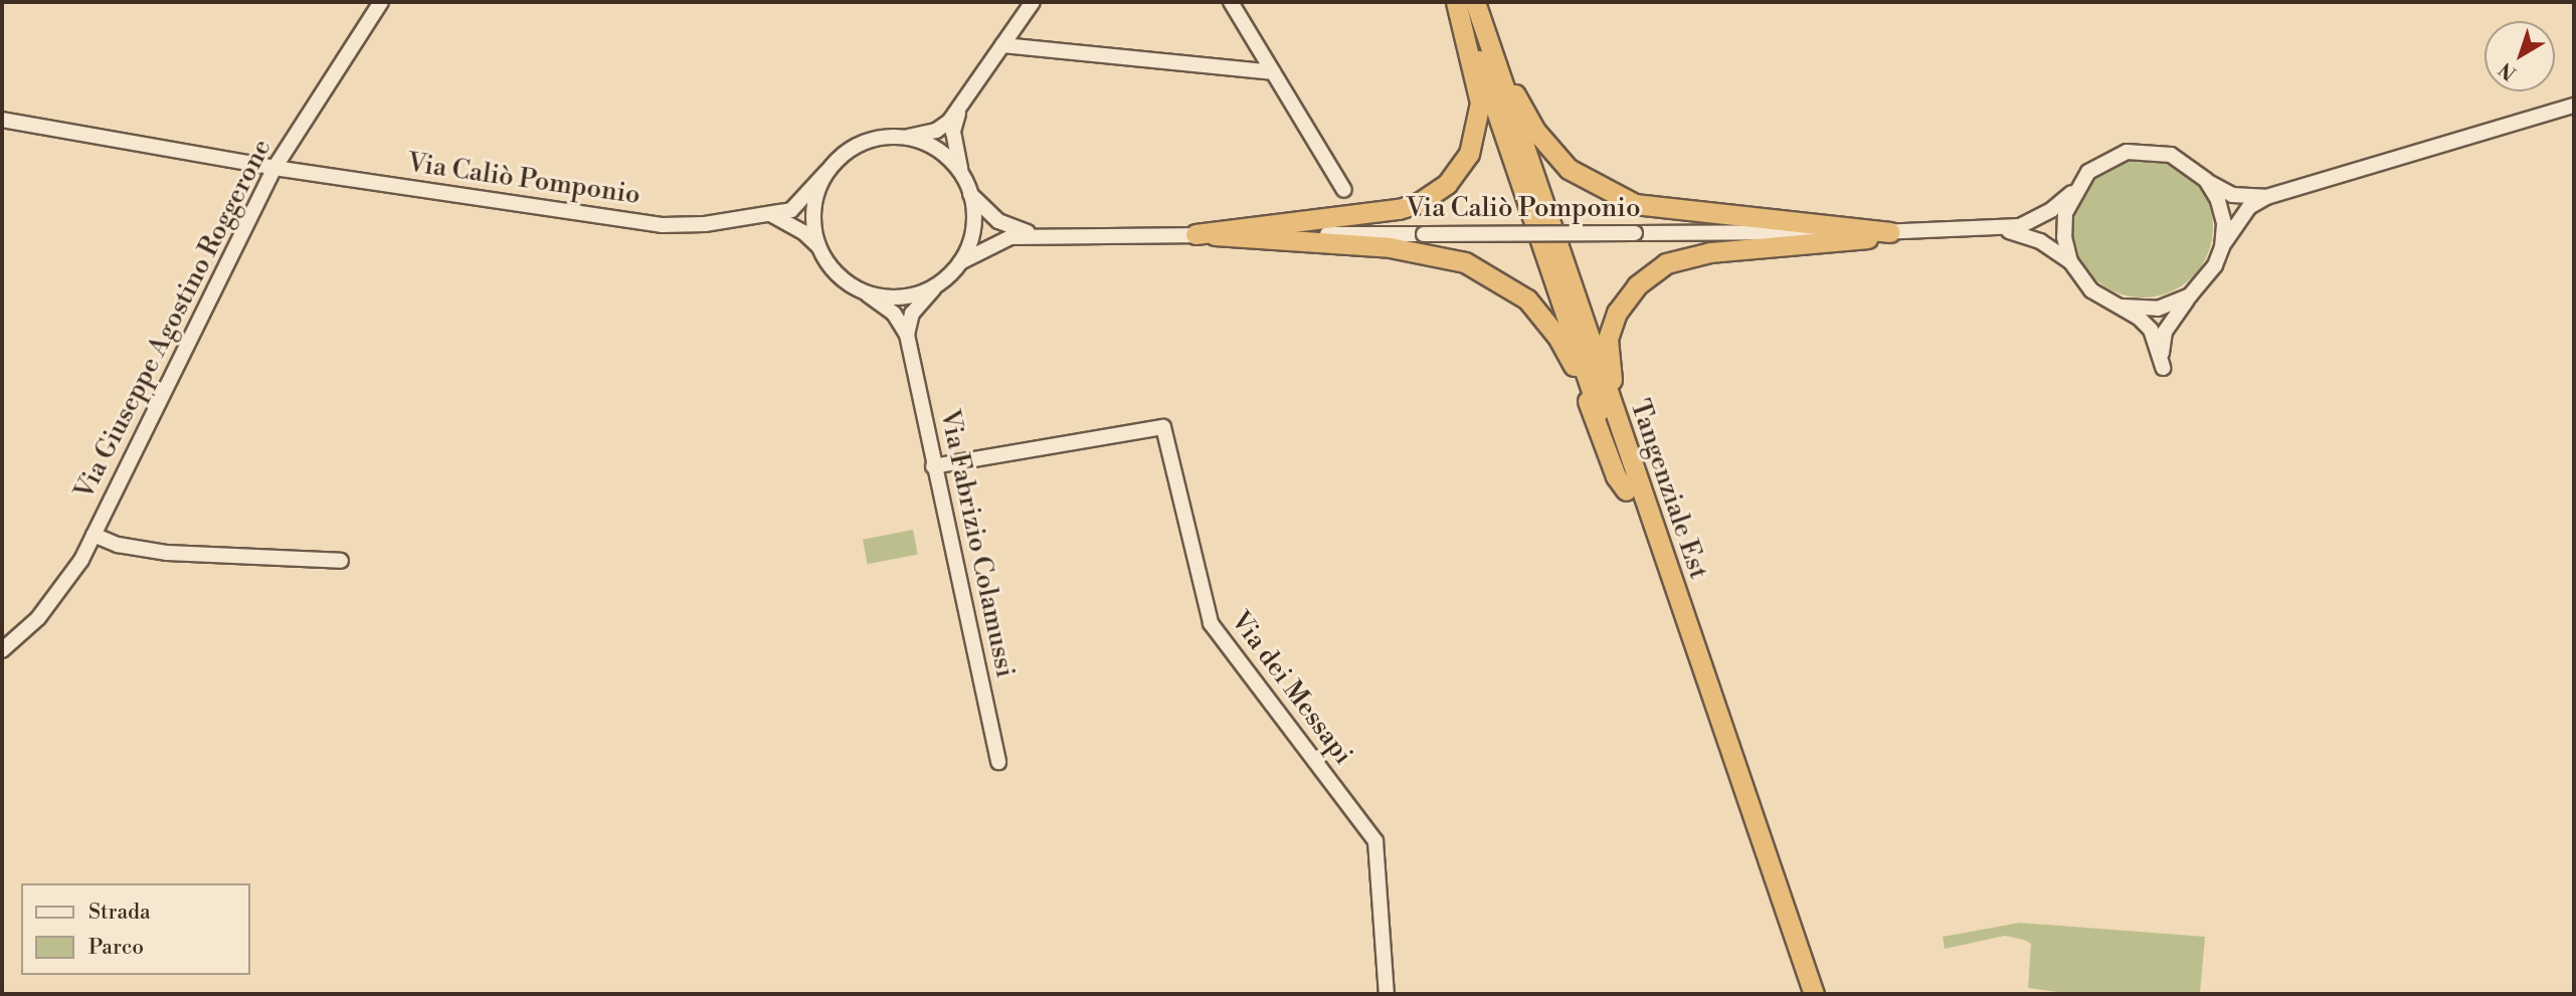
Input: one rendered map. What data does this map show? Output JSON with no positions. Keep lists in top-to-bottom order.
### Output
{
  "streets": {
    "highway": ["Tangenziale Est"],
    "street": [
      "Via Caliò Pomponio",
      "Via Giuseppe Agostino Roggerone",
      "Via Fabrizio Colamussi",
      "Via dei Messapi"
    ]
  },
  "crossings": [
    ["Via Caliò Pomponio", "Via Giuseppe Agostino Roggerone"],
    ["Via Fabrizio Colamussi", "Via dei Messapi"]
  ],
  "legend": ["Strada", "Parco"],
  "north": "bottom left"
}
